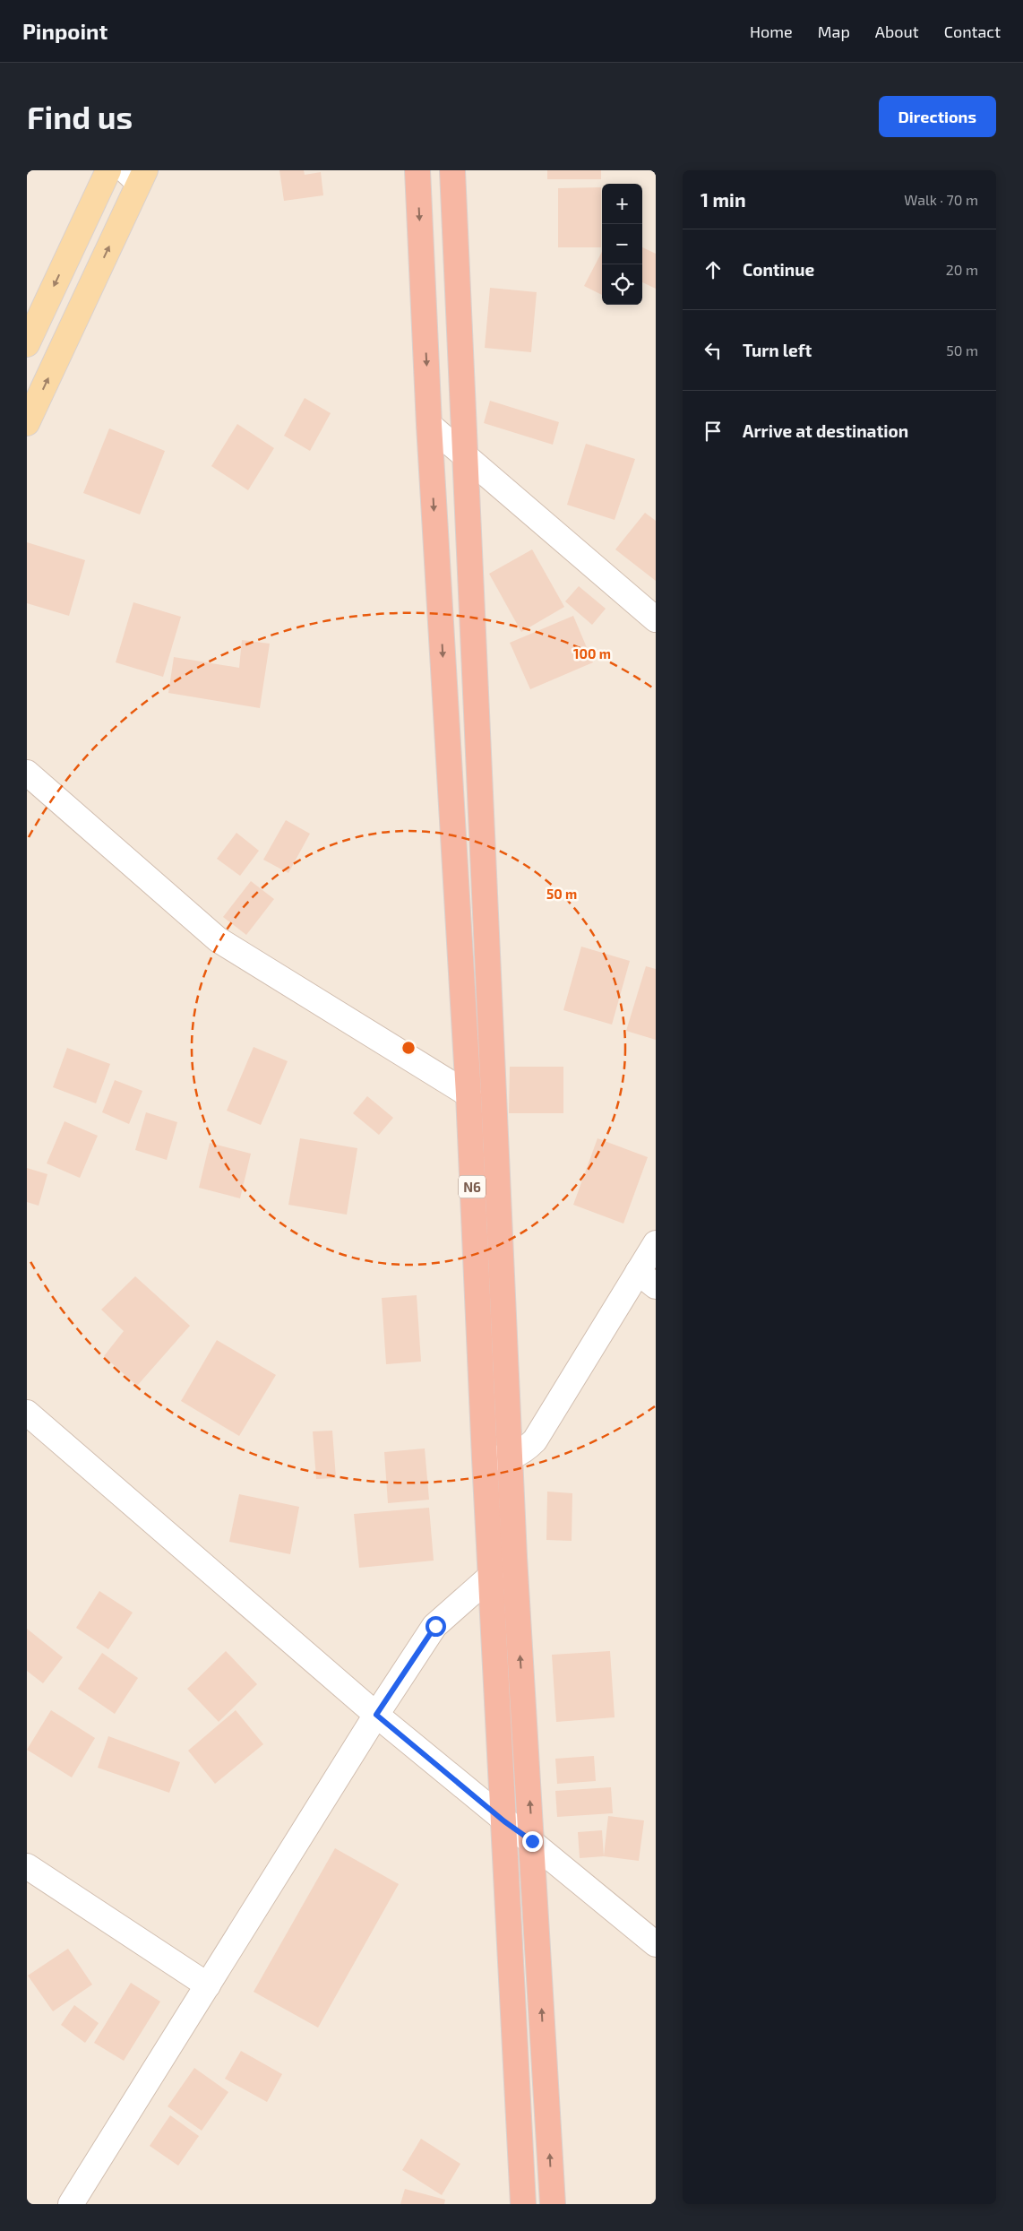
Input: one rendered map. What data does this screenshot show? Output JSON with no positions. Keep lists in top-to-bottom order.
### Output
{
  "streets": {
    "highway": ["N6"]
  },
  "page": {
    "header": "Pinpoint",
    "nav": [
      "Home",
      "Map",
      "About",
      "Contact"
    ],
    "buttons": "Directions",
    "title": "Find us",
    "heading": ["1 min", "Walk · 70 m"],
    "map_buttons": ["+", "−"],
    "list": [
      ["Continue", "20 m"],
      ["Turn left", "50 m"],
      "Arrive at destination"
    ]
  },
  "rings": ["100 m", "50 m"]
}
